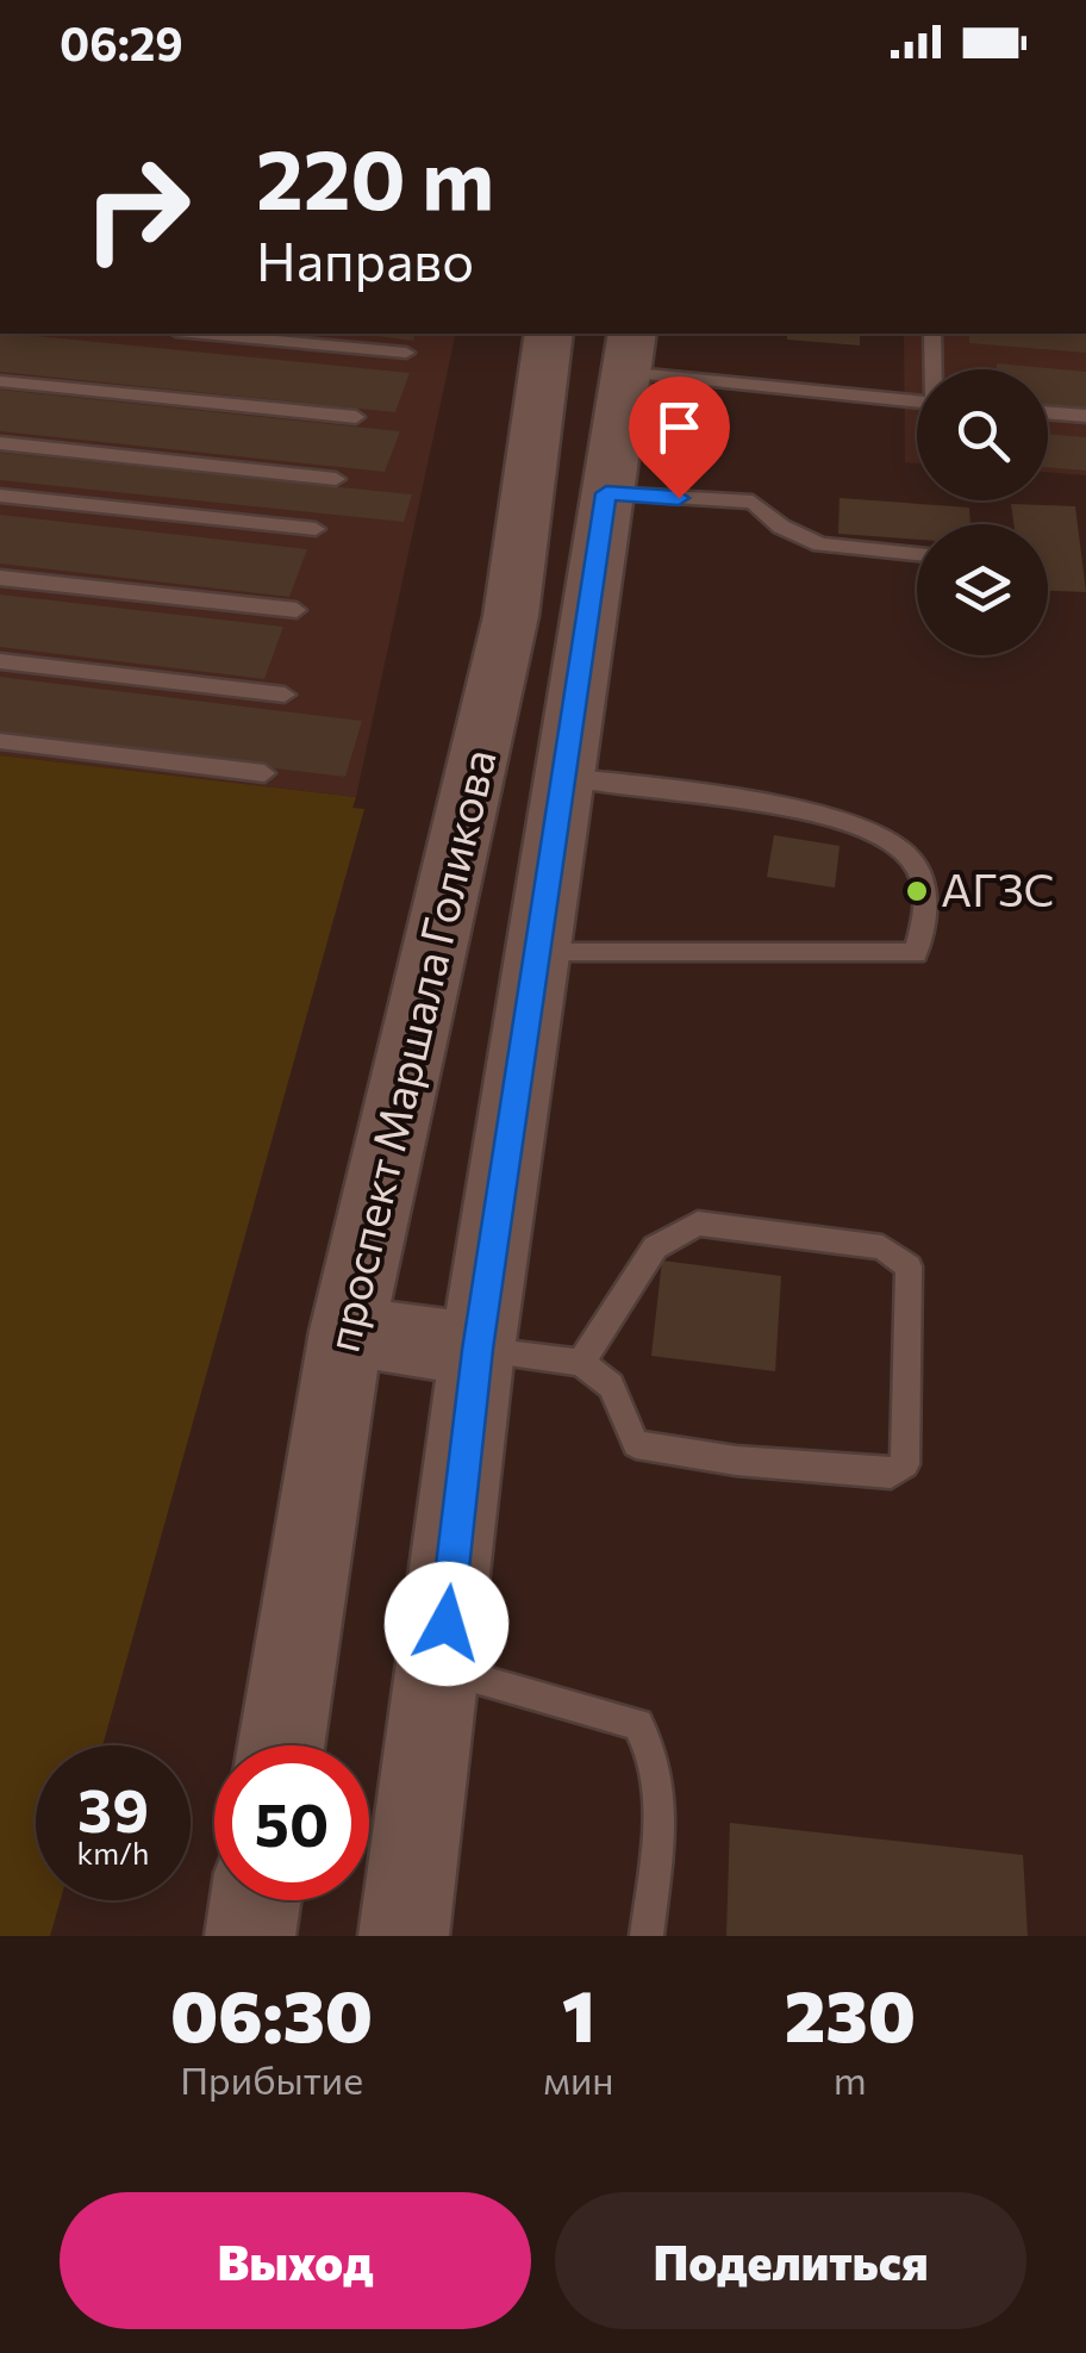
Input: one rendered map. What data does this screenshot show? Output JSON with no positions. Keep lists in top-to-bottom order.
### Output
{
  "streets": {
    "main road": ["проспект Маршала Голикова"]
  },
  "places": ["АГЗС"],
  "page": {
    "status": "06:29",
    "turn": ["220 m", "Направо"],
    "speed": "39 km/h",
    "limit": "50",
    "eta": [
      "06:30",
      "Прибытие",
      "1",
      "мин",
      "230",
      "m"
    ],
    "buttons": ["Выход", "Поделиться"]
  }
}
